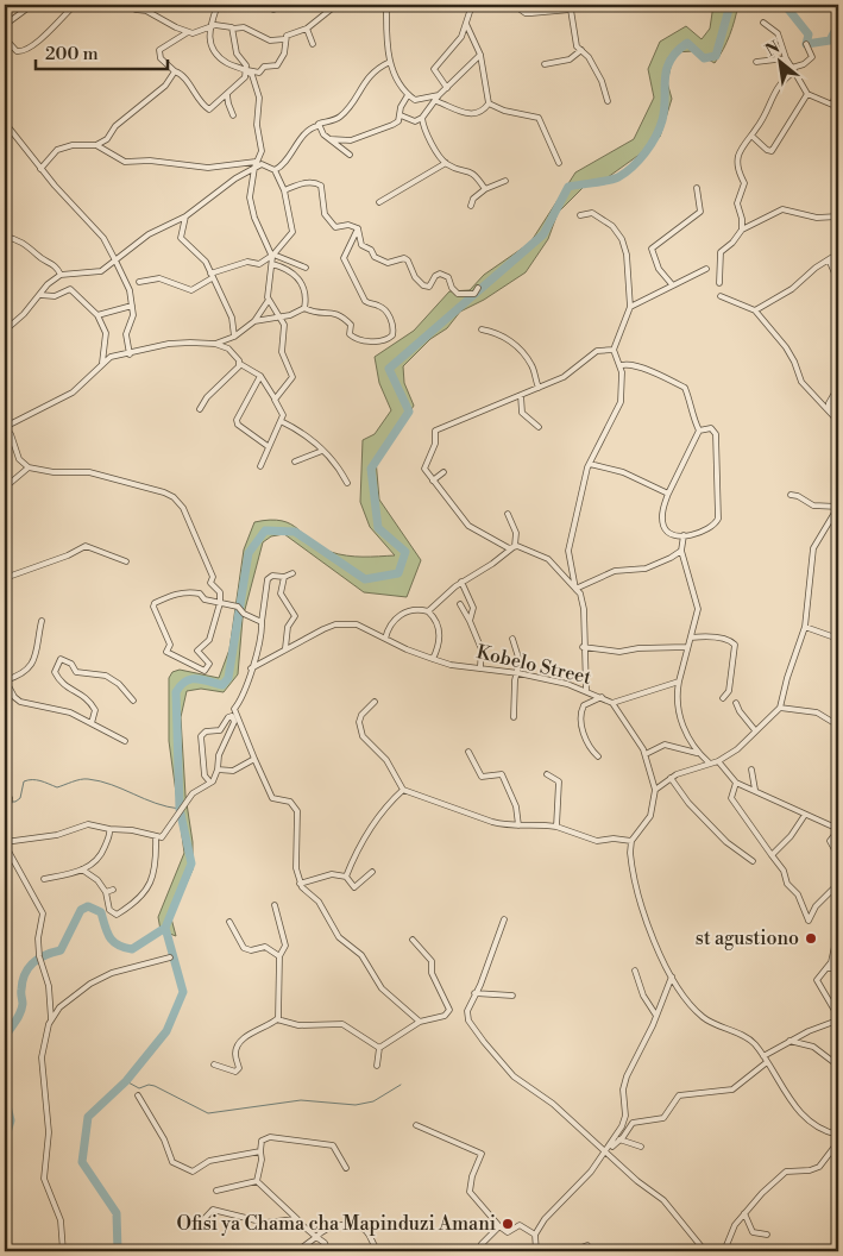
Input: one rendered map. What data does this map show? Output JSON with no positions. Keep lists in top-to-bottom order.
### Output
{
  "streets": {
    "street": ["Kobelo Street"]
  },
  "places": ["st agustiono", "Ofisi ya Chama cha Mapinduzi Amani"],
  "scale_bar": "200 m",
  "north": "top left"
}
